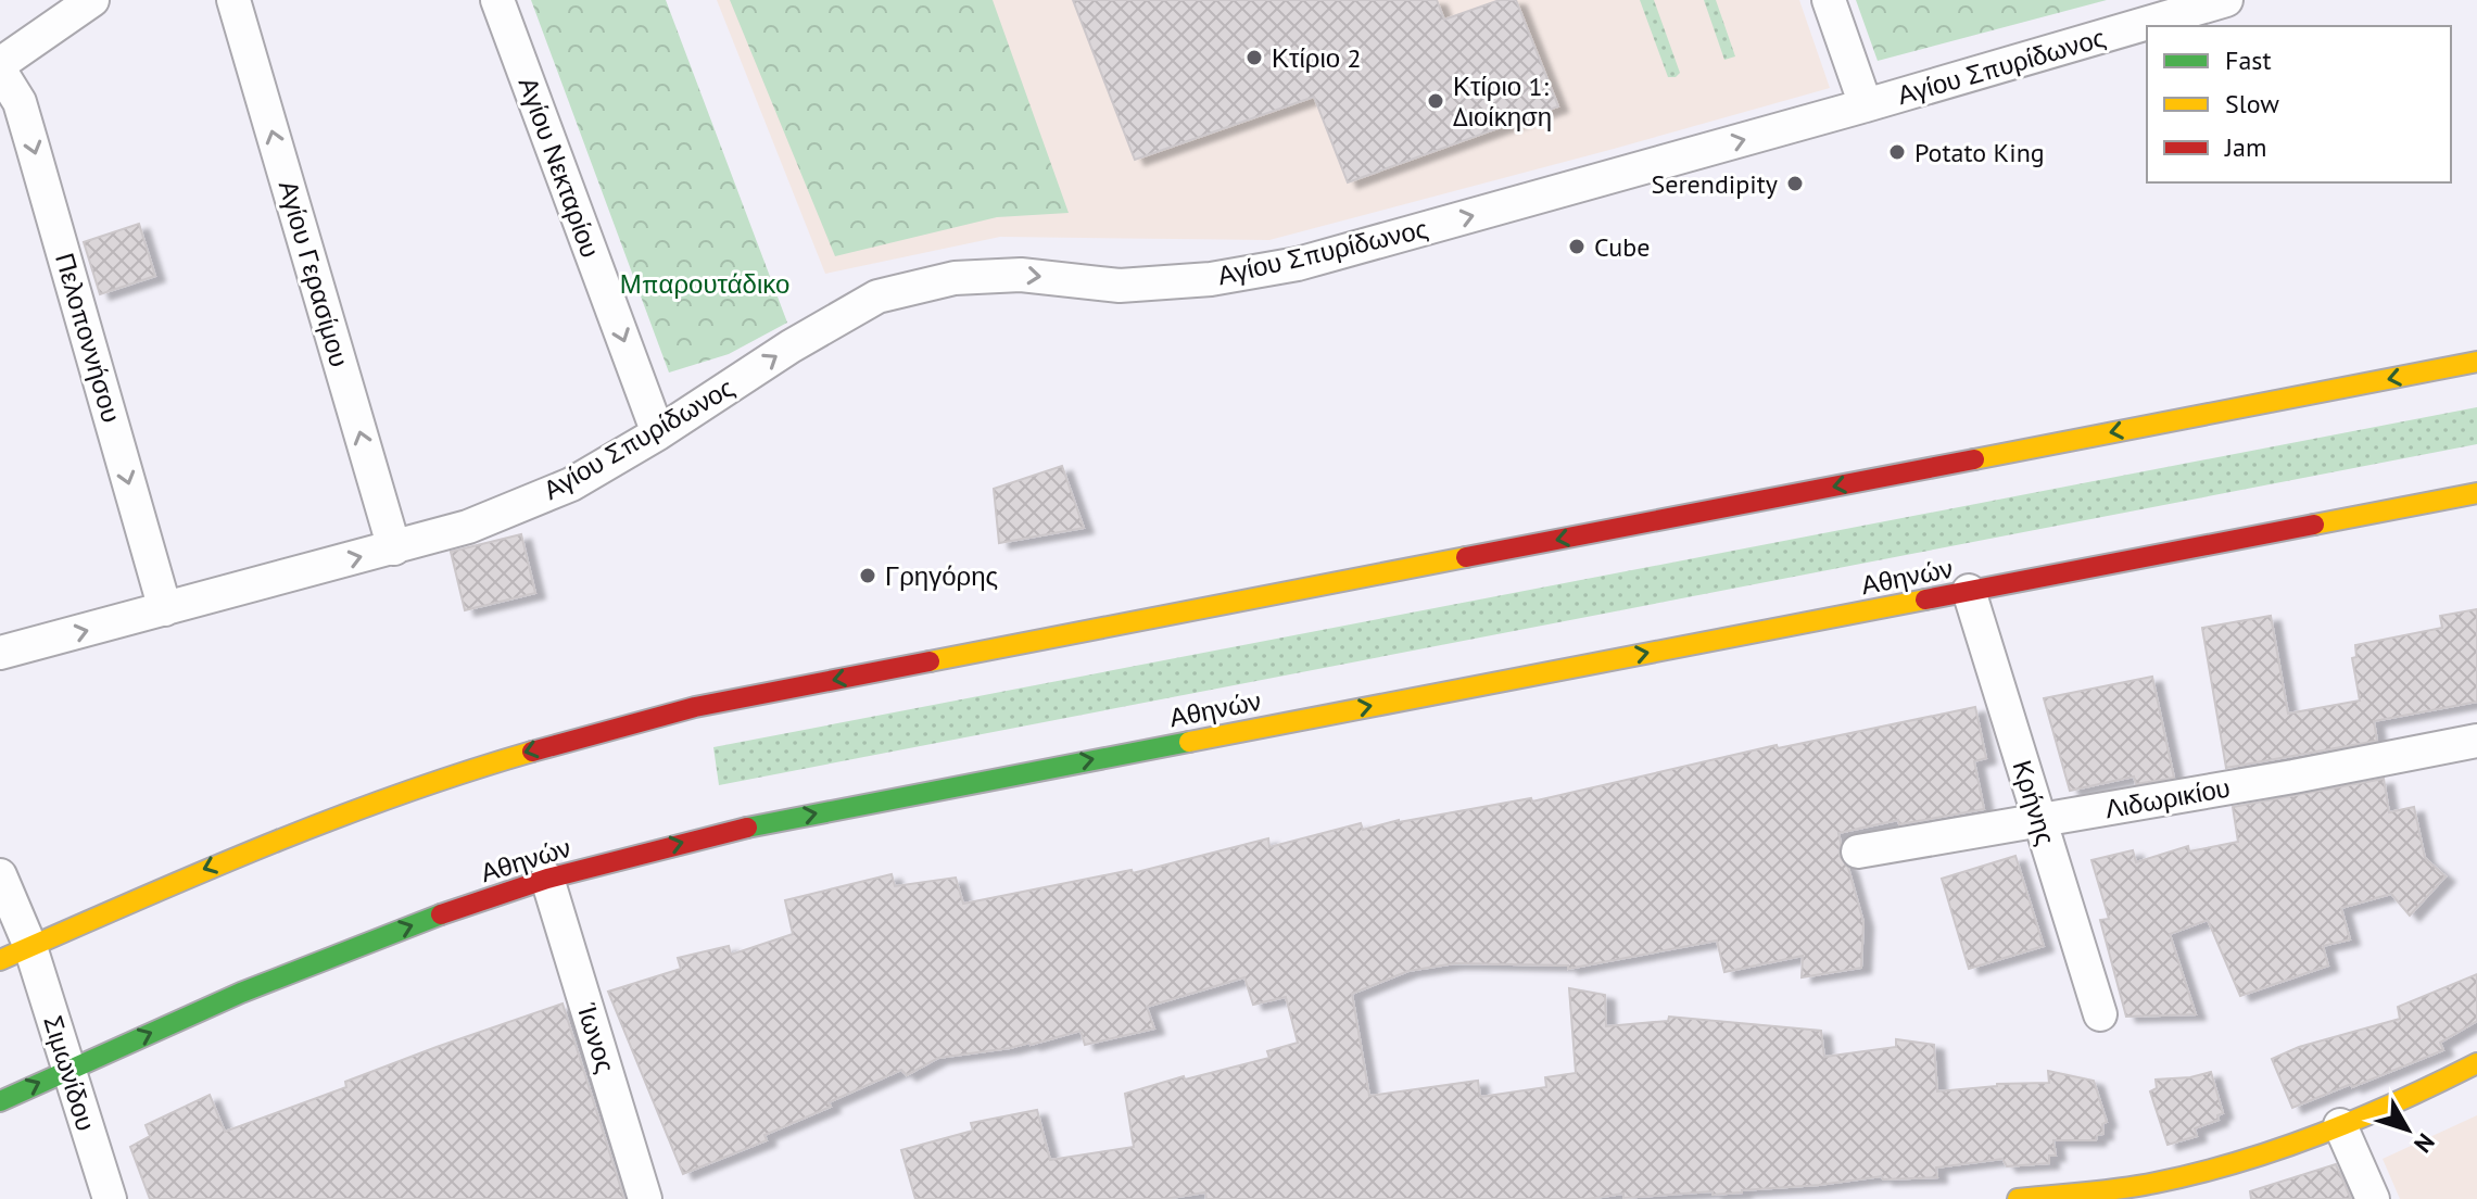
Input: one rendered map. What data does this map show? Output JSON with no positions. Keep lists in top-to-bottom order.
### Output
{
  "streets": {
    "main road": ["Αθηνών"],
    "street": [
      "Αγίου Σπυρίδωνος",
      "Αγίου Νεκταρίου",
      "Αγίου Γερασίμου",
      "Πελοποννήσου",
      "Λιδωρικίου",
      "Κρήνης",
      "Ίωνος",
      "Σιμωνίδου"
    ]
  },
  "crossings": [
    ["Αγίου Σπυρίδωνος", "Αγίου Νεκταρίου"],
    ["Αγίου Σπυρίδωνος", "Αγίου Γερασίμου"],
    ["Αγίου Σπυρίδωνος", "Πελοποννήσου"],
    ["Αθηνών", "Κρήνης"],
    ["Αθηνών", "Ίωνος"],
    ["Αθηνών", "Σιμωνίδου"],
    ["Λιδωρικίου", "Κρήνης"]
  ],
  "one_way": [
    "Αγίου Σπυρίδωνος",
    "Αγίου Νεκταρίου",
    "Αγίου Γερασίμου",
    "Πελοποννήσου"
  ],
  "parks": ["Μπαρουτάδικο"],
  "places": [
    "Κτίριο 2",
    "Κτίριο 1: Διοίκηση",
    "Potato King",
    "Serendipity",
    "Cube",
    "Γρηγόρης"
  ],
  "legend": ["Fast", "Slow", "Jam"],
  "north": "bottom right"
}
